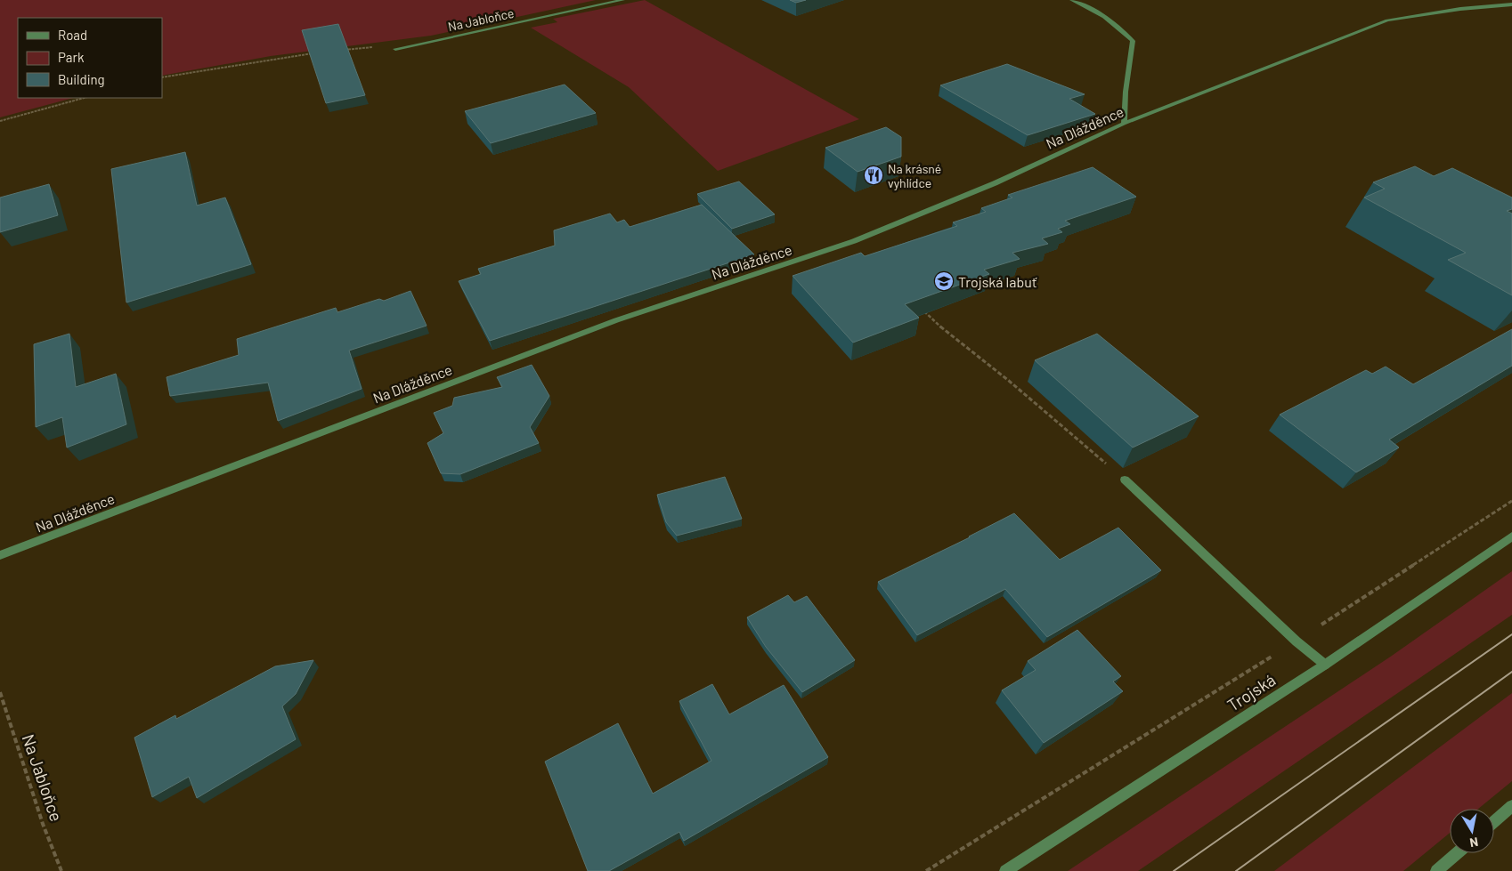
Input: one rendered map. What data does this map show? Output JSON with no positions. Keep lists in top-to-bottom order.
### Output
{
  "streets": {
    "street": ["Na Jabloňce", "Na Dlážděnce", "Trojská"]
  },
  "places": {
    "restaurant": ["Na krásné vyhlídce"],
    "school or university": ["Trojská labuť"]
  },
  "legend": ["Road", "Park", "Building"],
  "north": "bottom"
}
